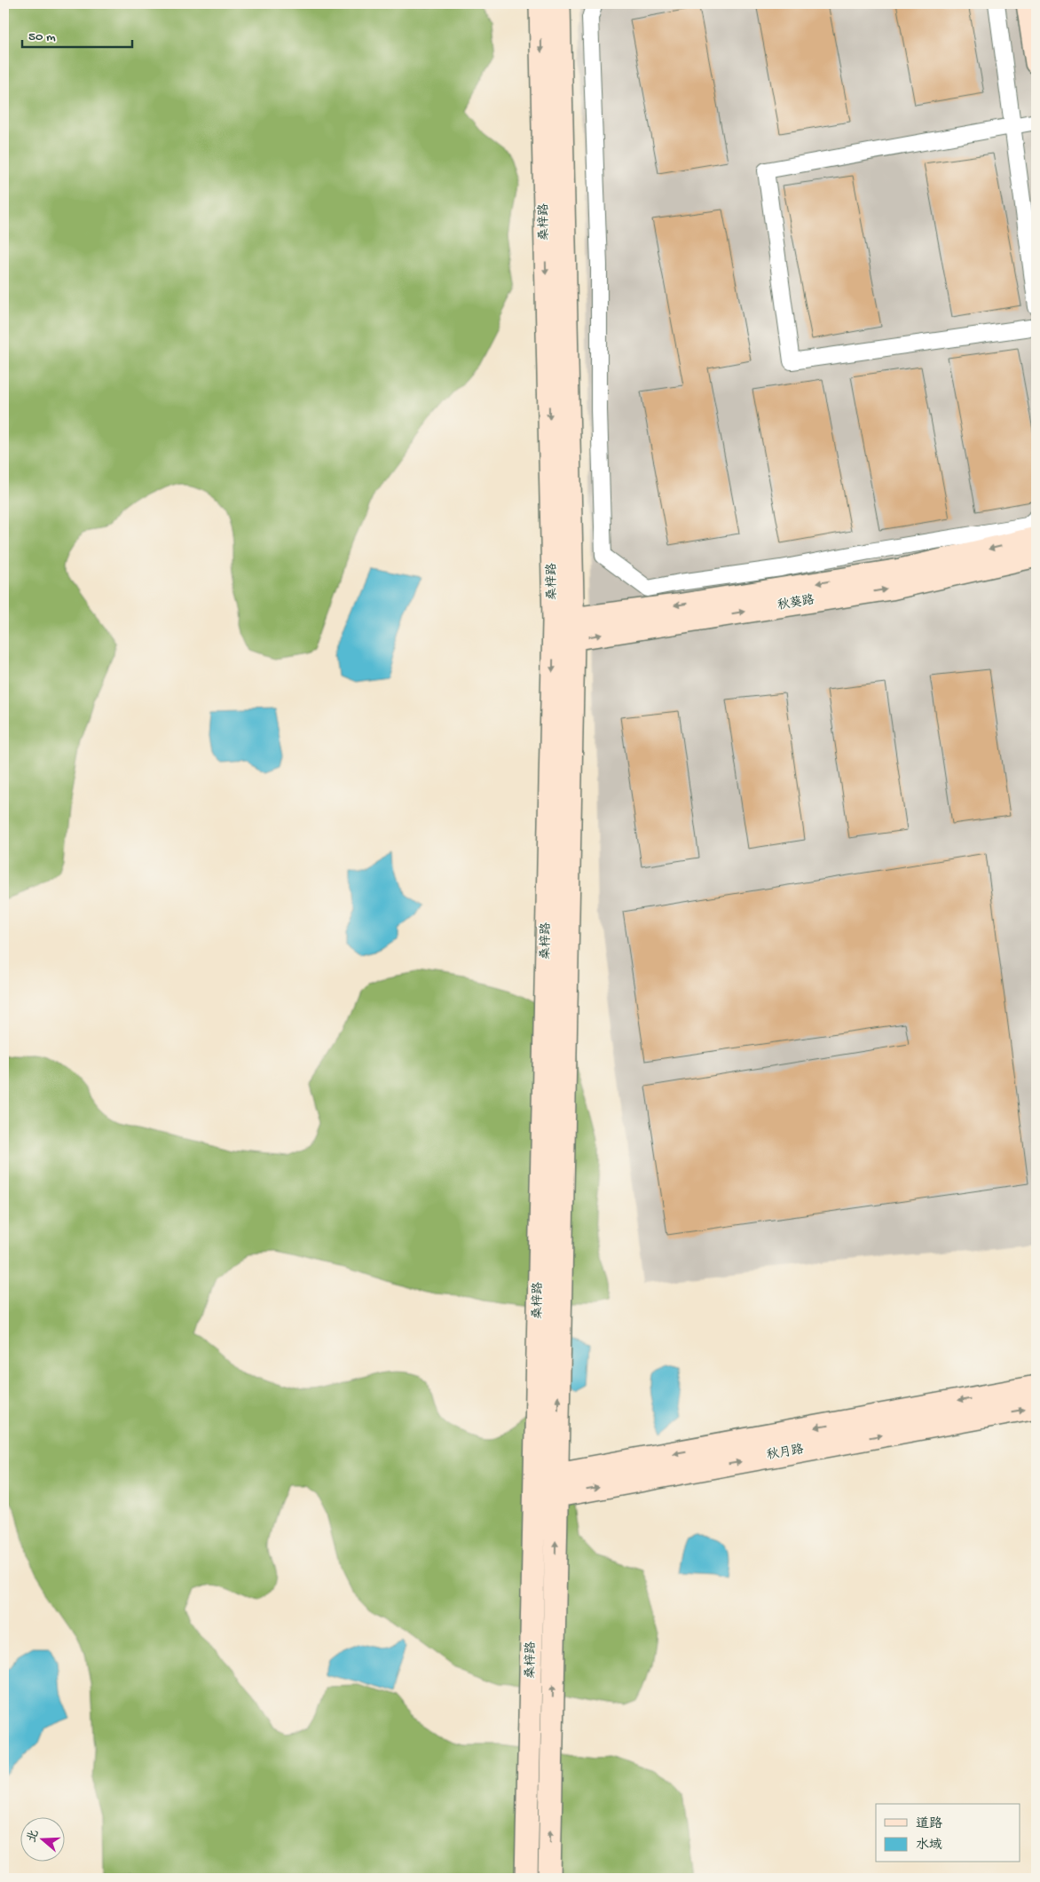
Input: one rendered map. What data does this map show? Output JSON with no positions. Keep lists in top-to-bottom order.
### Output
{
  "streets": {
    "street": ["桑梓路", "秋葵路", "秋月路"]
  },
  "crossings": [
    ["桑梓路", "秋葵路"],
    ["桑梓路", "秋月路"]
  ],
  "legend": ["道路", "水域"],
  "scale_bar": "50 m",
  "north": "left"
}
